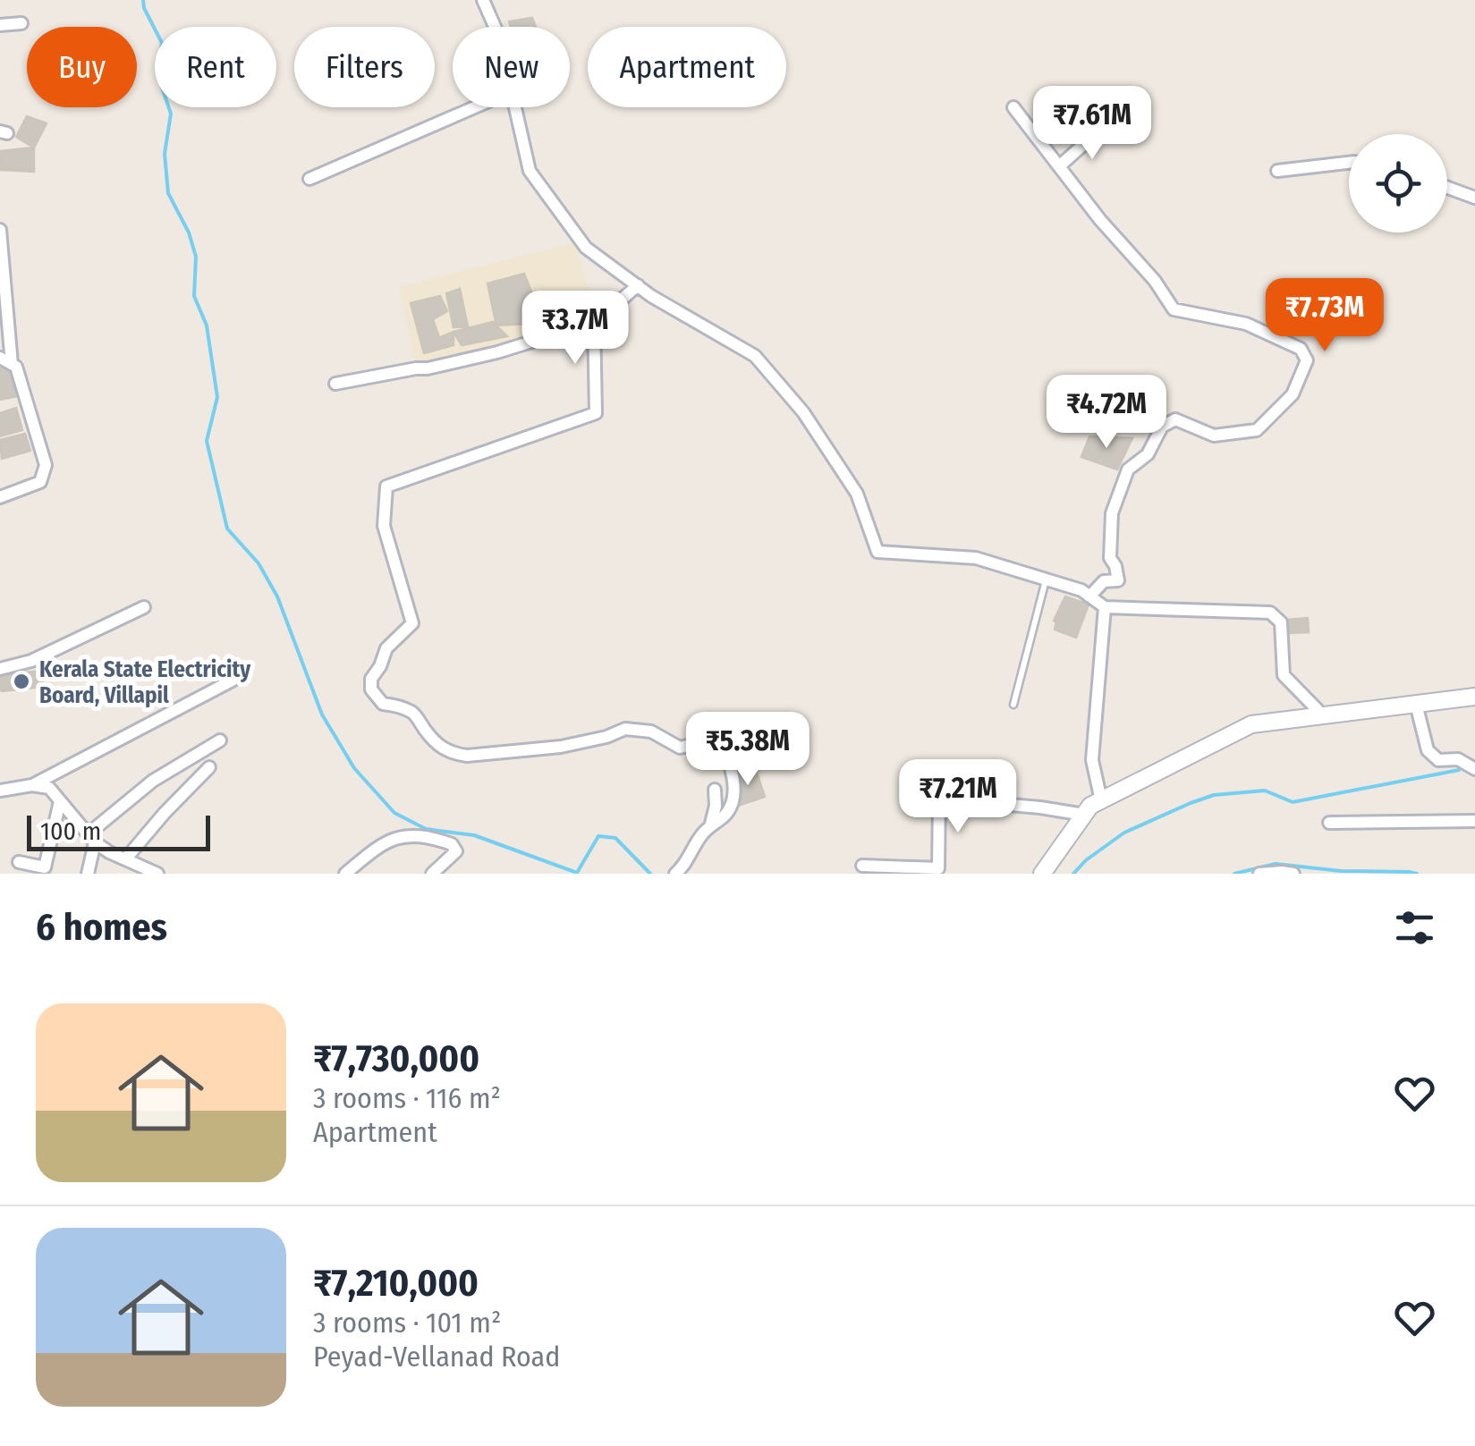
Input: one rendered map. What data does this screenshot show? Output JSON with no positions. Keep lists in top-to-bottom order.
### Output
{
  "places": ["Kerala State Electricity Board, Villapil"],
  "scale_bar": "100 m",
  "page": {
    "chip": [
      "Buy",
      "Rent",
      "Filters",
      "New",
      "Apartment"
    ],
    "price": [
      "₹7.61M",
      "₹7.73M",
      "₹3.7M",
      "₹4.72M",
      "₹5.38M",
      "₹7.21M"
    ],
    "scale": "100 m",
    "heading": "6 homes",
    "list": [
      {
        "name": "₹7,730,000",
        "note": "3 rooms · 116 m² · Apartment"
      },
      {
        "name": "₹7,210,000",
        "note": "3 rooms · 101 m² · Peyad-Vellanad Road"
      }
    ]
  }
}
